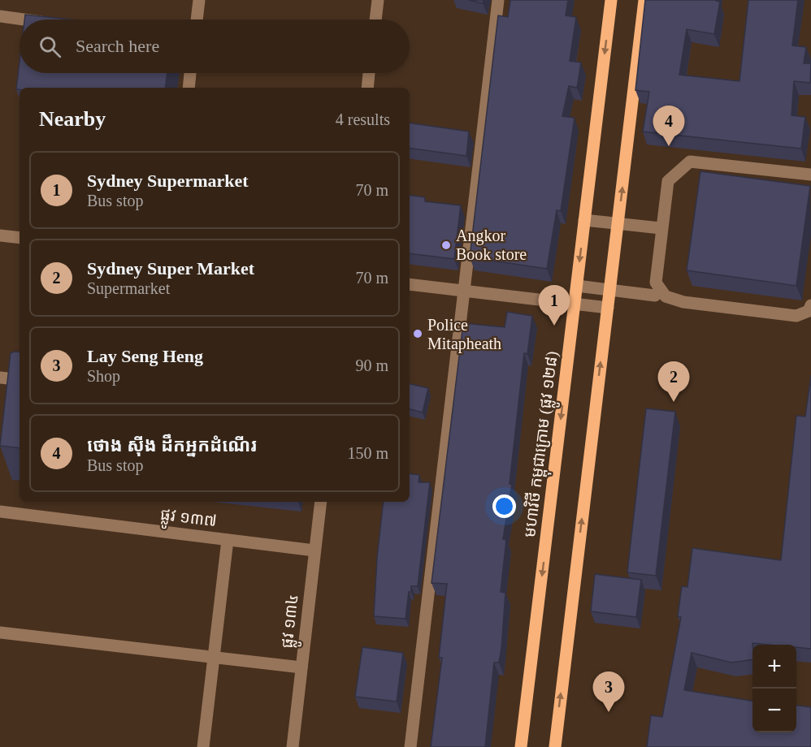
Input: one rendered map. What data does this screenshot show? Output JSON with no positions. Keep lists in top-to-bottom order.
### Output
{
  "streets": {
    "main road": ["មហាវិថី កម្ពុជាក្រោម (ផ្លូវ ១២៨)"],
    "street": ["ផ្លូវ ១៣៧", "ផ្លូវ ១៣៤"]
  },
  "crossings": [
    ["ផ្លូវ ១៣៧", "ផ្លូវ ១៣៤"]
  ],
  "places": ["Angkor Book store", "Police Mitapheath"],
  "page": {
    "search": "Search here",
    "heading": ["Nearby", "4 results"],
    "pins": [
      "4",
      "1",
      "2",
      "3"
    ],
    "list": [
      {
        "mark": "1",
        "name": "Sydney Supermarket",
        "note": "Bus stop",
        "value": "70 m"
      },
      {
        "mark": "2",
        "name": "Sydney Super Market",
        "note": "Supermarket",
        "value": "70 m"
      },
      {
        "mark": "3",
        "name": "Lay Seng Heng",
        "note": "Shop",
        "value": "90 m"
      },
      {
        "mark": "4",
        "name": "ថោង ស៊ីង ដឹកអ្នកដំណើរ",
        "note": "Bus stop",
        "value": "150 m"
      }
    ],
    "map_buttons": ["+", "−"]
  }
}
